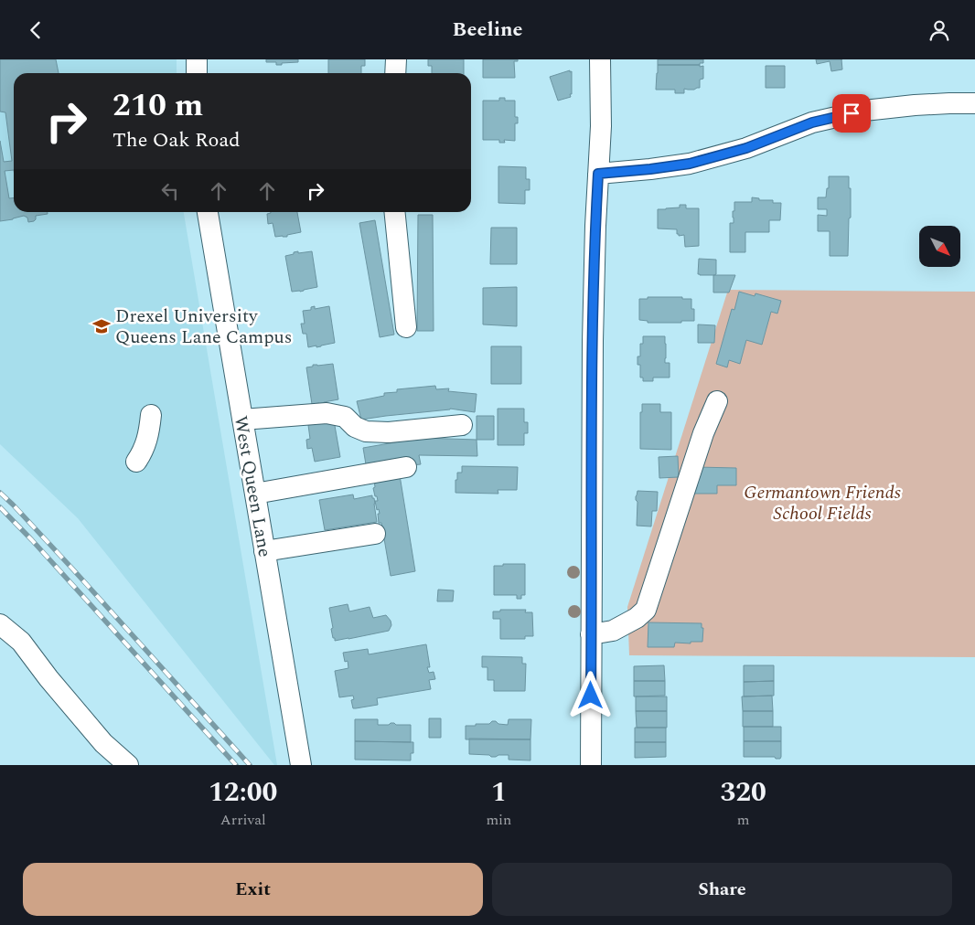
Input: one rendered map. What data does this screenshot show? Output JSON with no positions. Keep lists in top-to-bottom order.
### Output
{
  "streets": {
    "street": ["West Queen Lane"]
  },
  "parks": ["Germantown Friends School Fields"],
  "places": {
    "school or university": ["Drexel University Queens Lane Campus"]
  },
  "north": "bottom right",
  "page": {
    "header": "Beeline",
    "turn": ["210 m", "The Oak Road"],
    "eta": [
      "12:00",
      "Arrival",
      "1",
      "min",
      "320",
      "m"
    ],
    "buttons": ["Exit", "Share"]
  }
}
